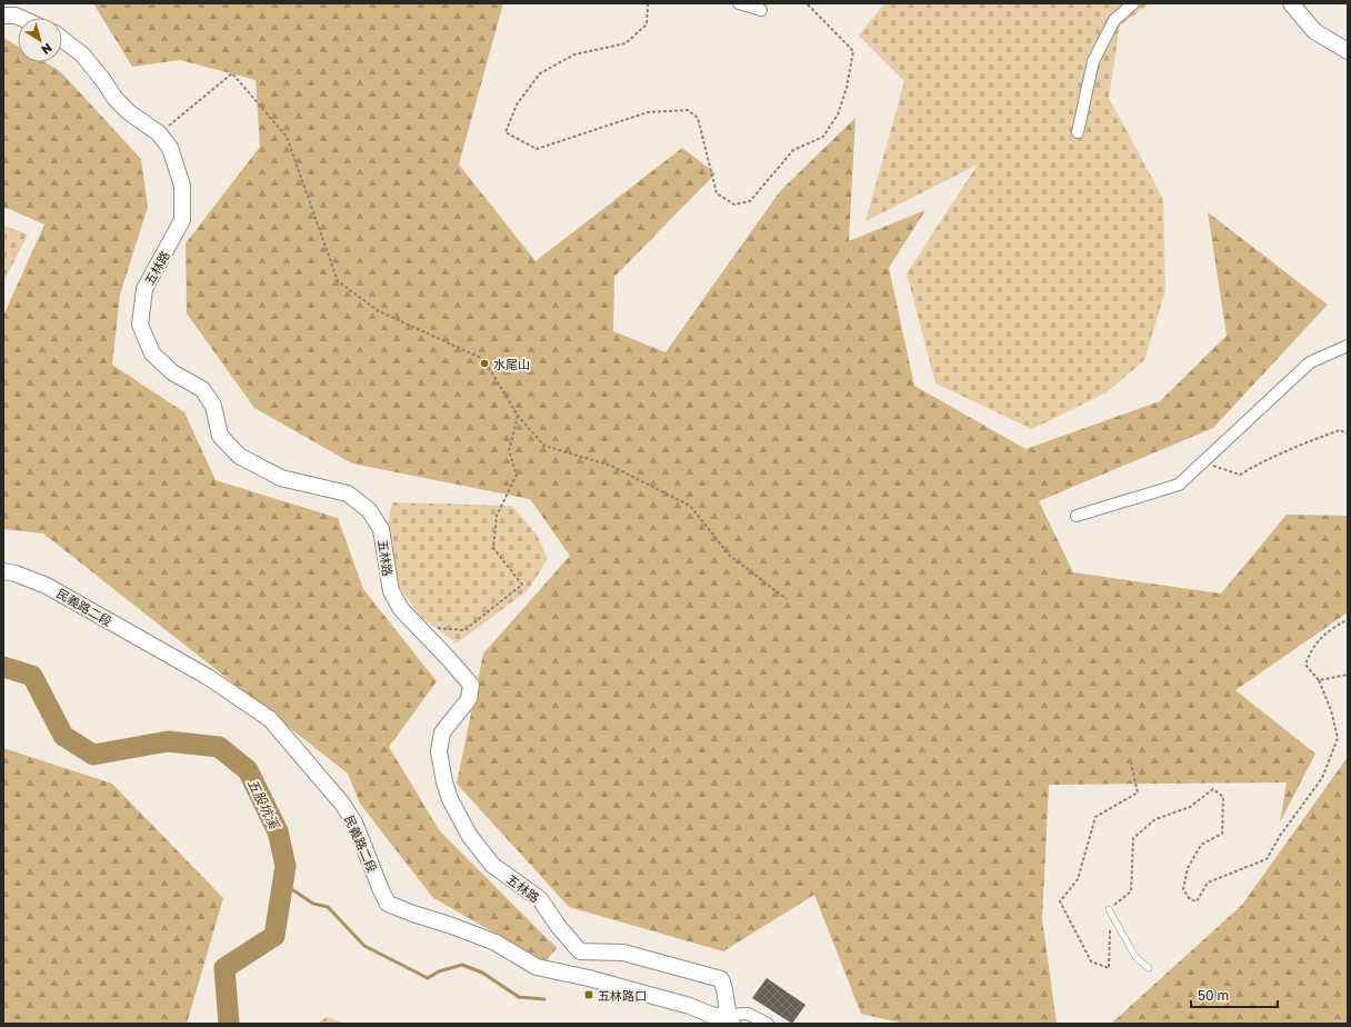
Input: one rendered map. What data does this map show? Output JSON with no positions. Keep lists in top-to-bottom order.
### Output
{
  "streets": {
    "main road": ["五林路", "民義路二段"]
  },
  "crossings": [
    ["五林路", "民義路二段"]
  ],
  "water": ["五股坑溪"],
  "places": {
    "other": ["水尾山"],
    "transit": ["五林路口"]
  },
  "scale_bar": "50 m",
  "north": "bottom right"
}
